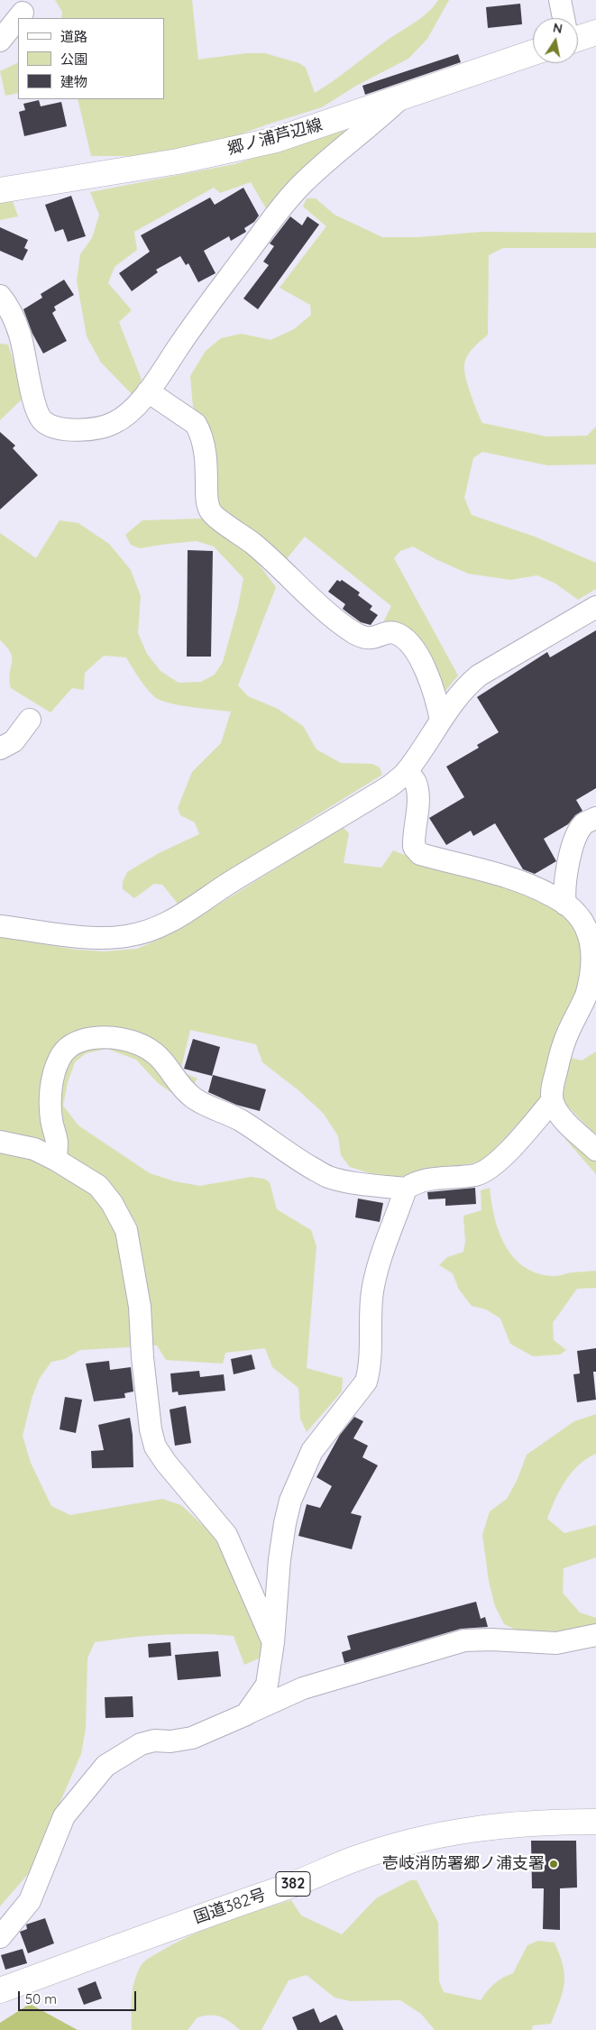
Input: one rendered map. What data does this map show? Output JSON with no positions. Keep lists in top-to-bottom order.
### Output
{
  "streets": {
    "main road": ["郷ノ浦芦辺線", "382", "国道382号"]
  },
  "places": ["壱岐消防署郷ノ浦支署"],
  "legend": ["道路", "公園", "建物"],
  "scale_bar": "50 m",
  "north": "top"
}
